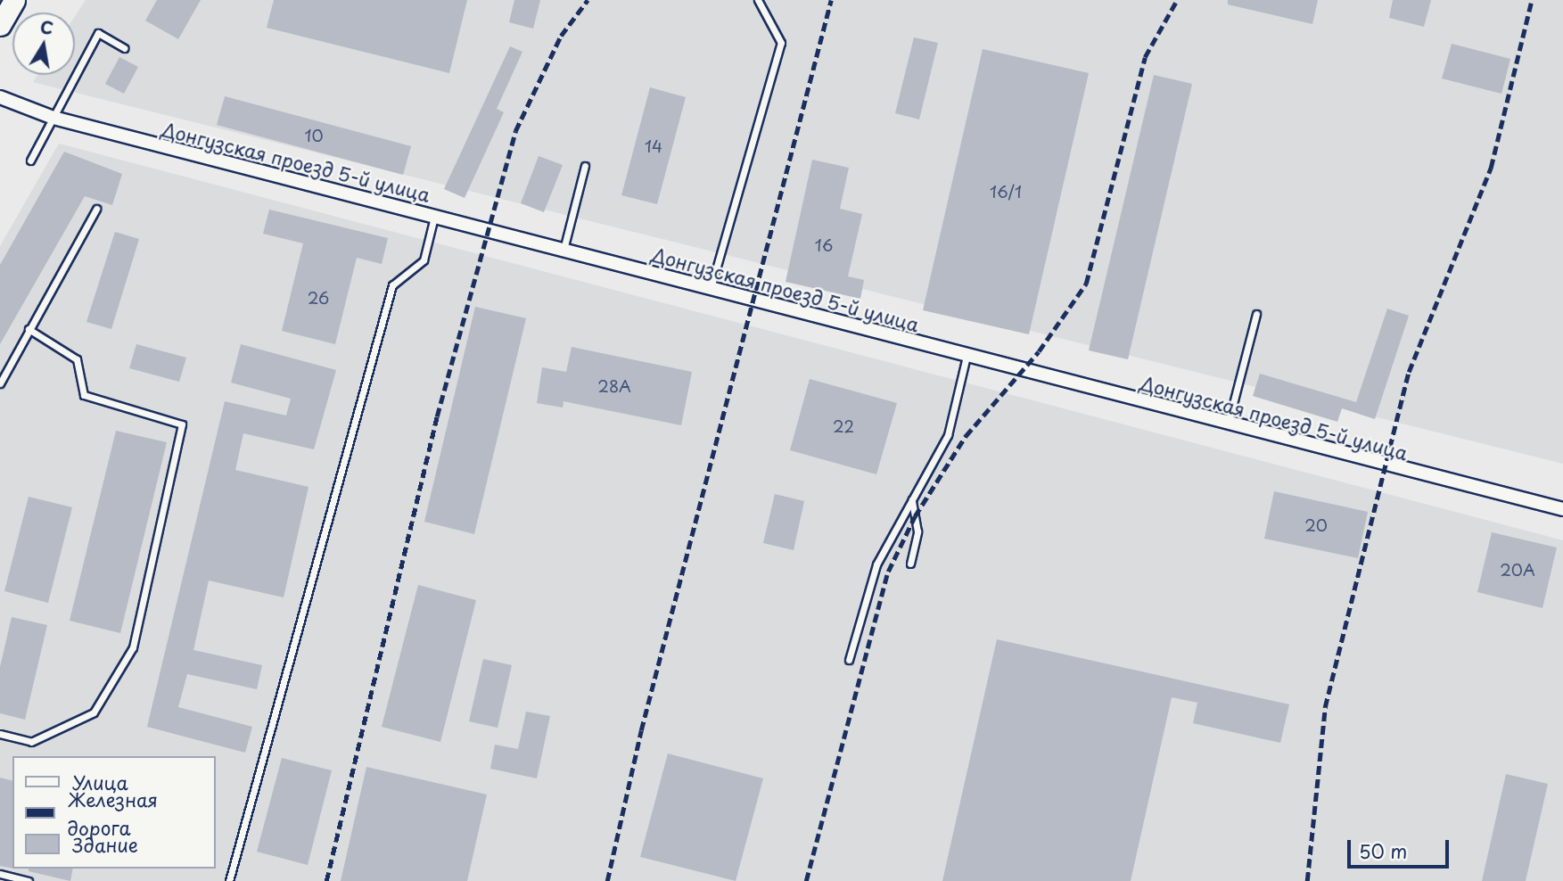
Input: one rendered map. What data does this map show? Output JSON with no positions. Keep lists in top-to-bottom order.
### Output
{
  "streets": {
    "street": ["Донгузская проезд 5-й улица"]
  },
  "house_numbers": [
    "10",
    "14",
    "16/1",
    "16",
    "26",
    "28А",
    "22",
    "20",
    "20А"
  ],
  "legend": ["Улица", "Железная дорога", "Здание"],
  "scale_bar": "50 m",
  "north": "top"
}
